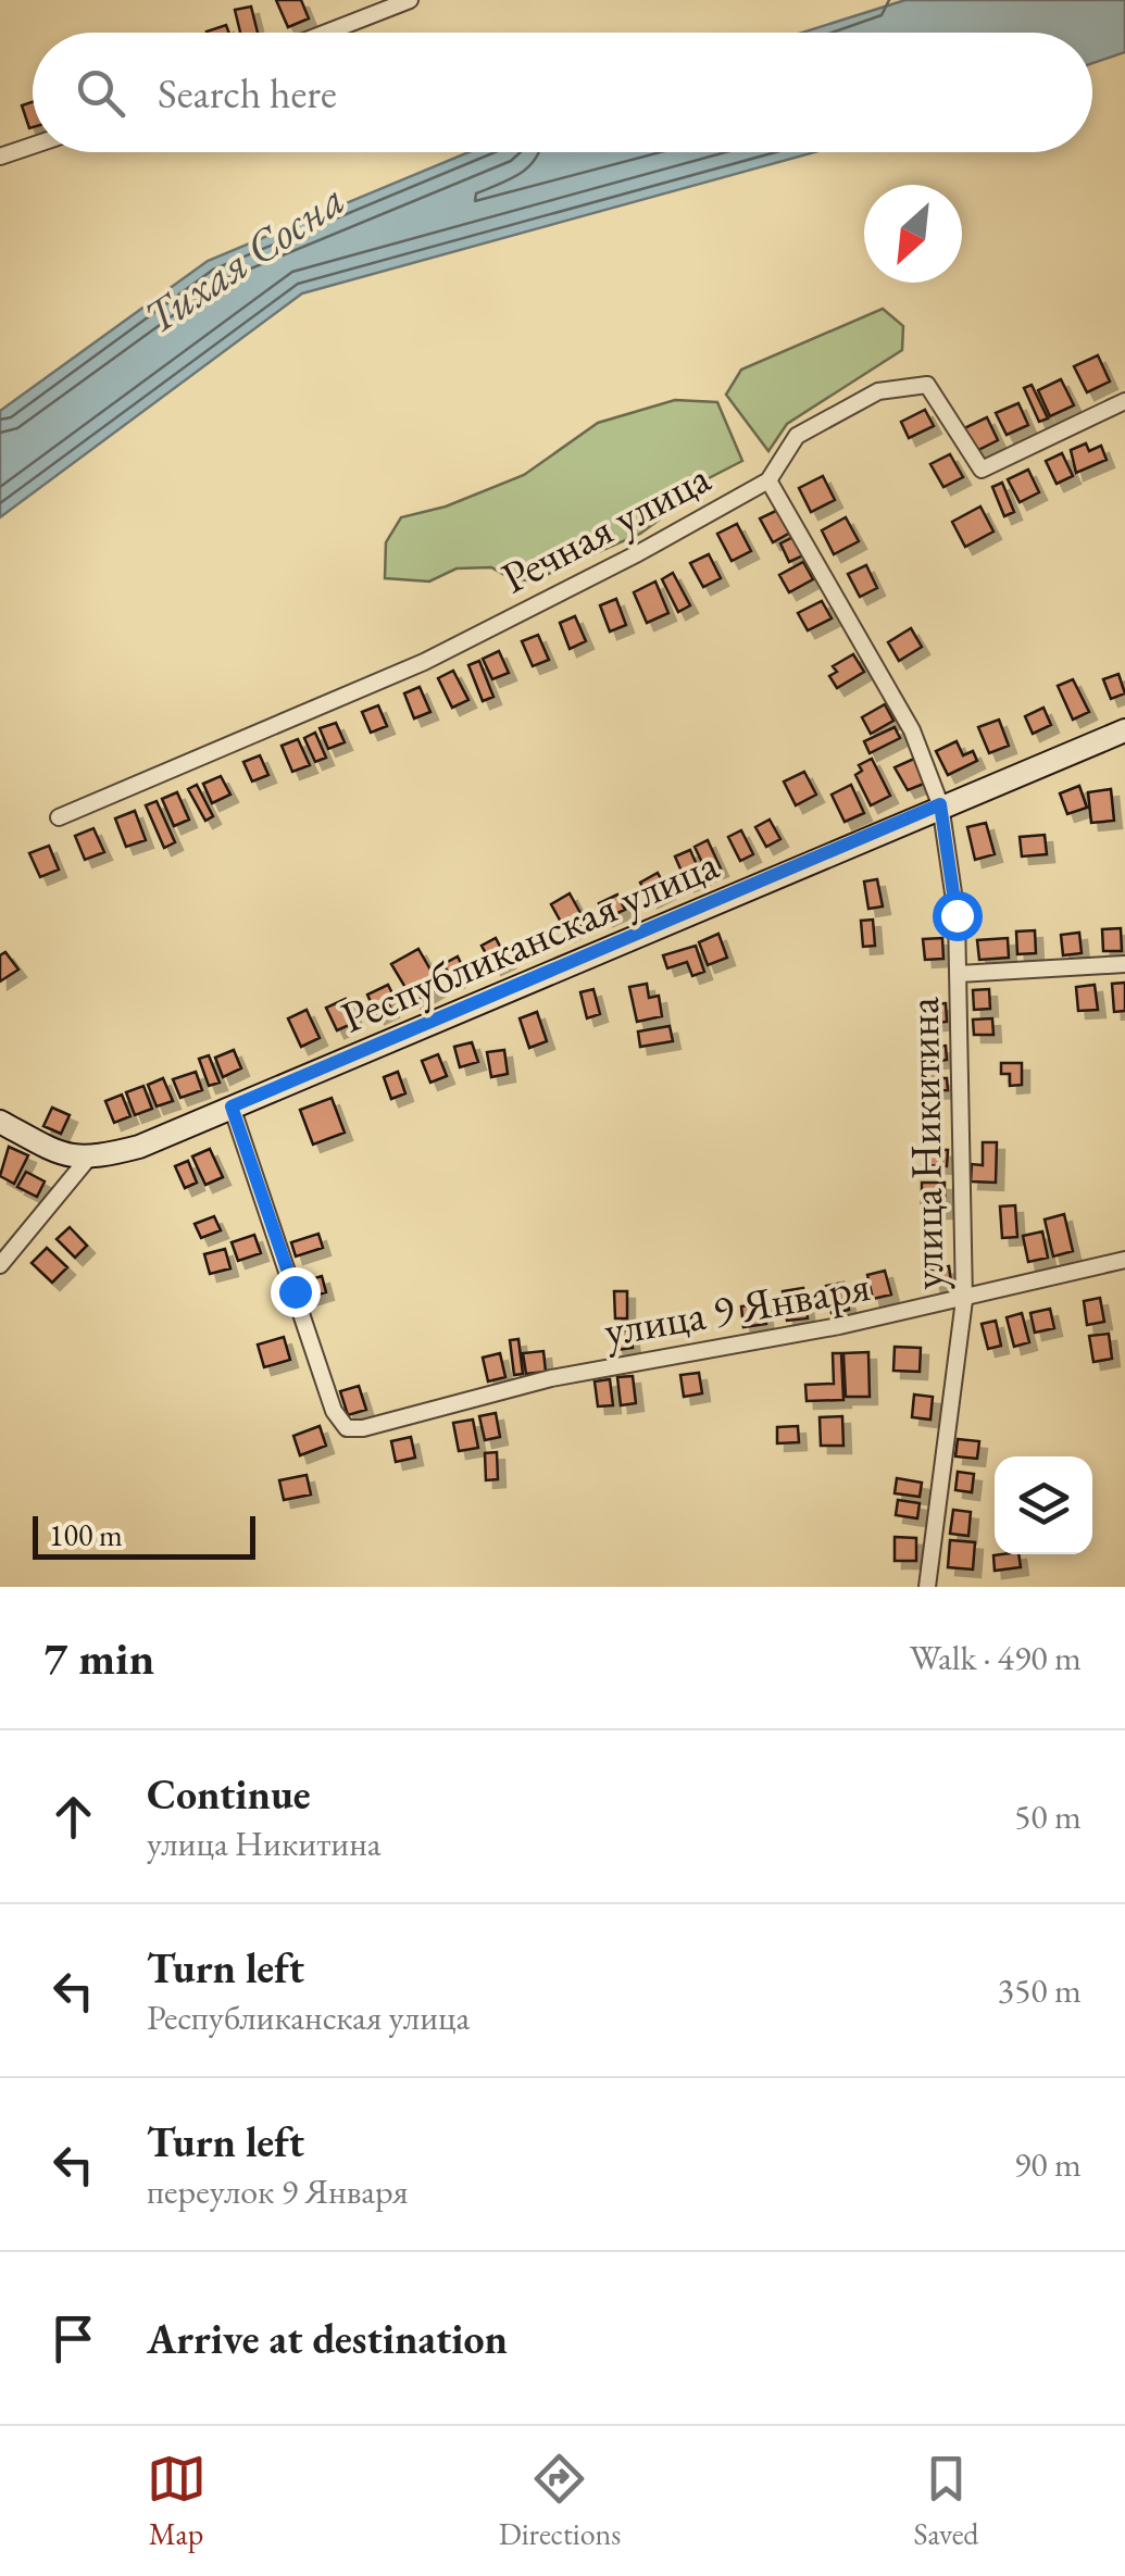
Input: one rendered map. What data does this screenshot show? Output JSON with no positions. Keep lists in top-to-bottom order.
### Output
{
  "streets": {
    "street": [
      "Речная улица",
      "Республиканская улица",
      "улица Никитина",
      "улица 9 Января"
    ]
  },
  "crossings": [
    ["Речная улица", "улица Никитина"],
    ["Республиканская улица", "улица Никитина"],
    ["Республиканская улица", "улица 9 Января"],
    ["улица Никитина", "улица 9 Января"]
  ],
  "water": ["Тихая Сосна"],
  "scale_bar": "100 m",
  "north": "bottom left",
  "page": {
    "search": "Search here",
    "scale": "100 m",
    "heading": ["7 min", "Walk · 490 m"],
    "list": [
      ["Continue", "улица Никитина", "50 m"],
      ["Turn left", "Республиканская улица", "350 m"],
      ["Turn left", "переулок 9 Января", "90 m"],
      "Arrive at destination"
    ],
    "nav": ["Map", "Directions", "Saved"]
  }
}
